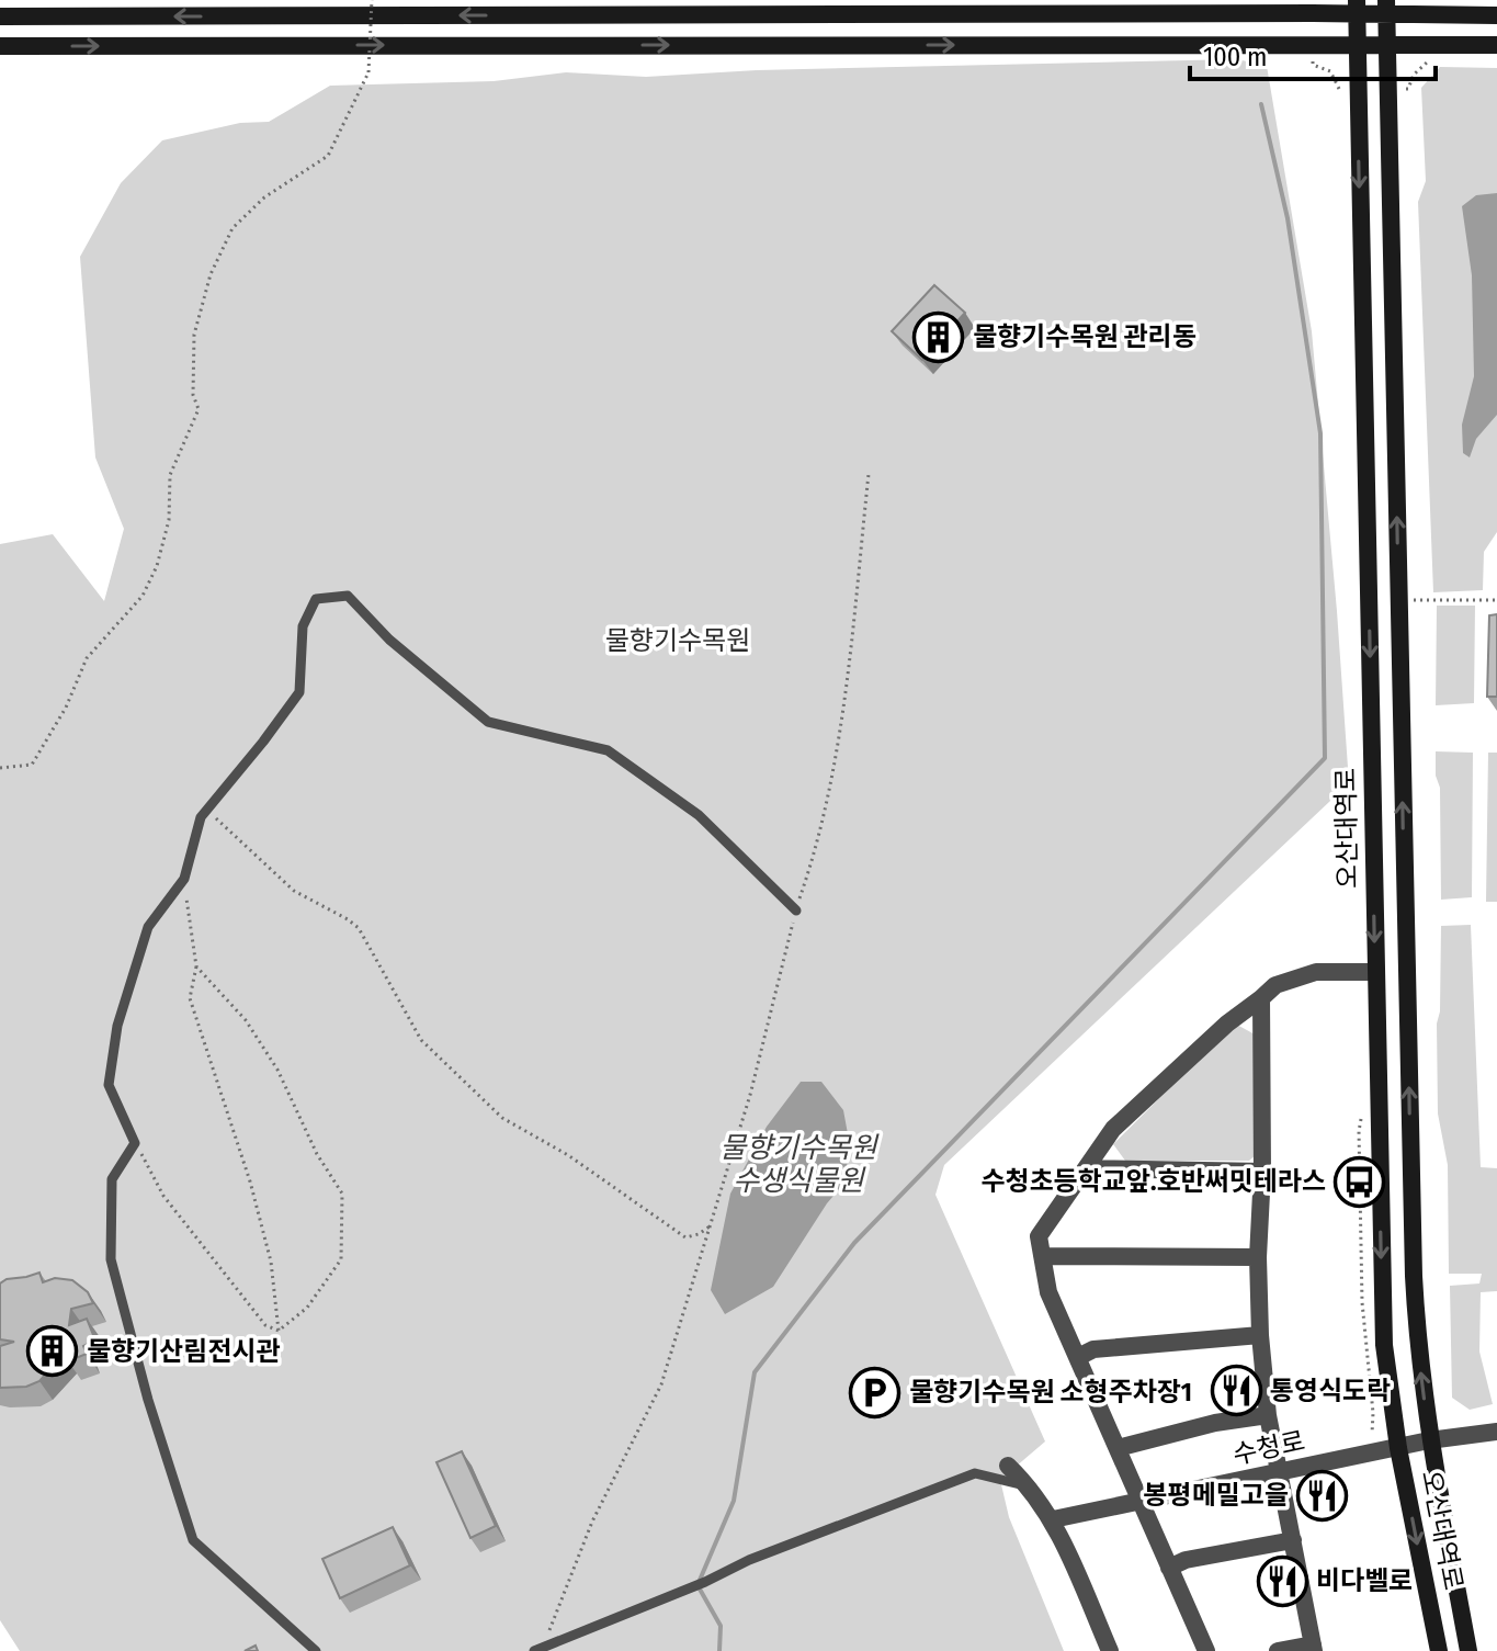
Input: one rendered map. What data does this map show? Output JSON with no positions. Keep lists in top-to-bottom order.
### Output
{
  "streets": {
    "main road": ["오산대역로"],
    "street": ["수청로"]
  },
  "crossings": [
    ["오산대역로", "수청로"]
  ],
  "water": ["물향기수목원 수생식물원"],
  "parks": ["물향기수목원"],
  "places": {
    "building": ["물향기수목원 관리동", "물향기산림전시관"],
    "bus stop": ["수청초등학교앞.호반써밋테라스"],
    "restaurant": ["통영식도락", "봉평메밀고을", "비다벨로"],
    "parking": ["물향기수목원 소형주차장1"]
  },
  "scale_bar": "100 m"
}
